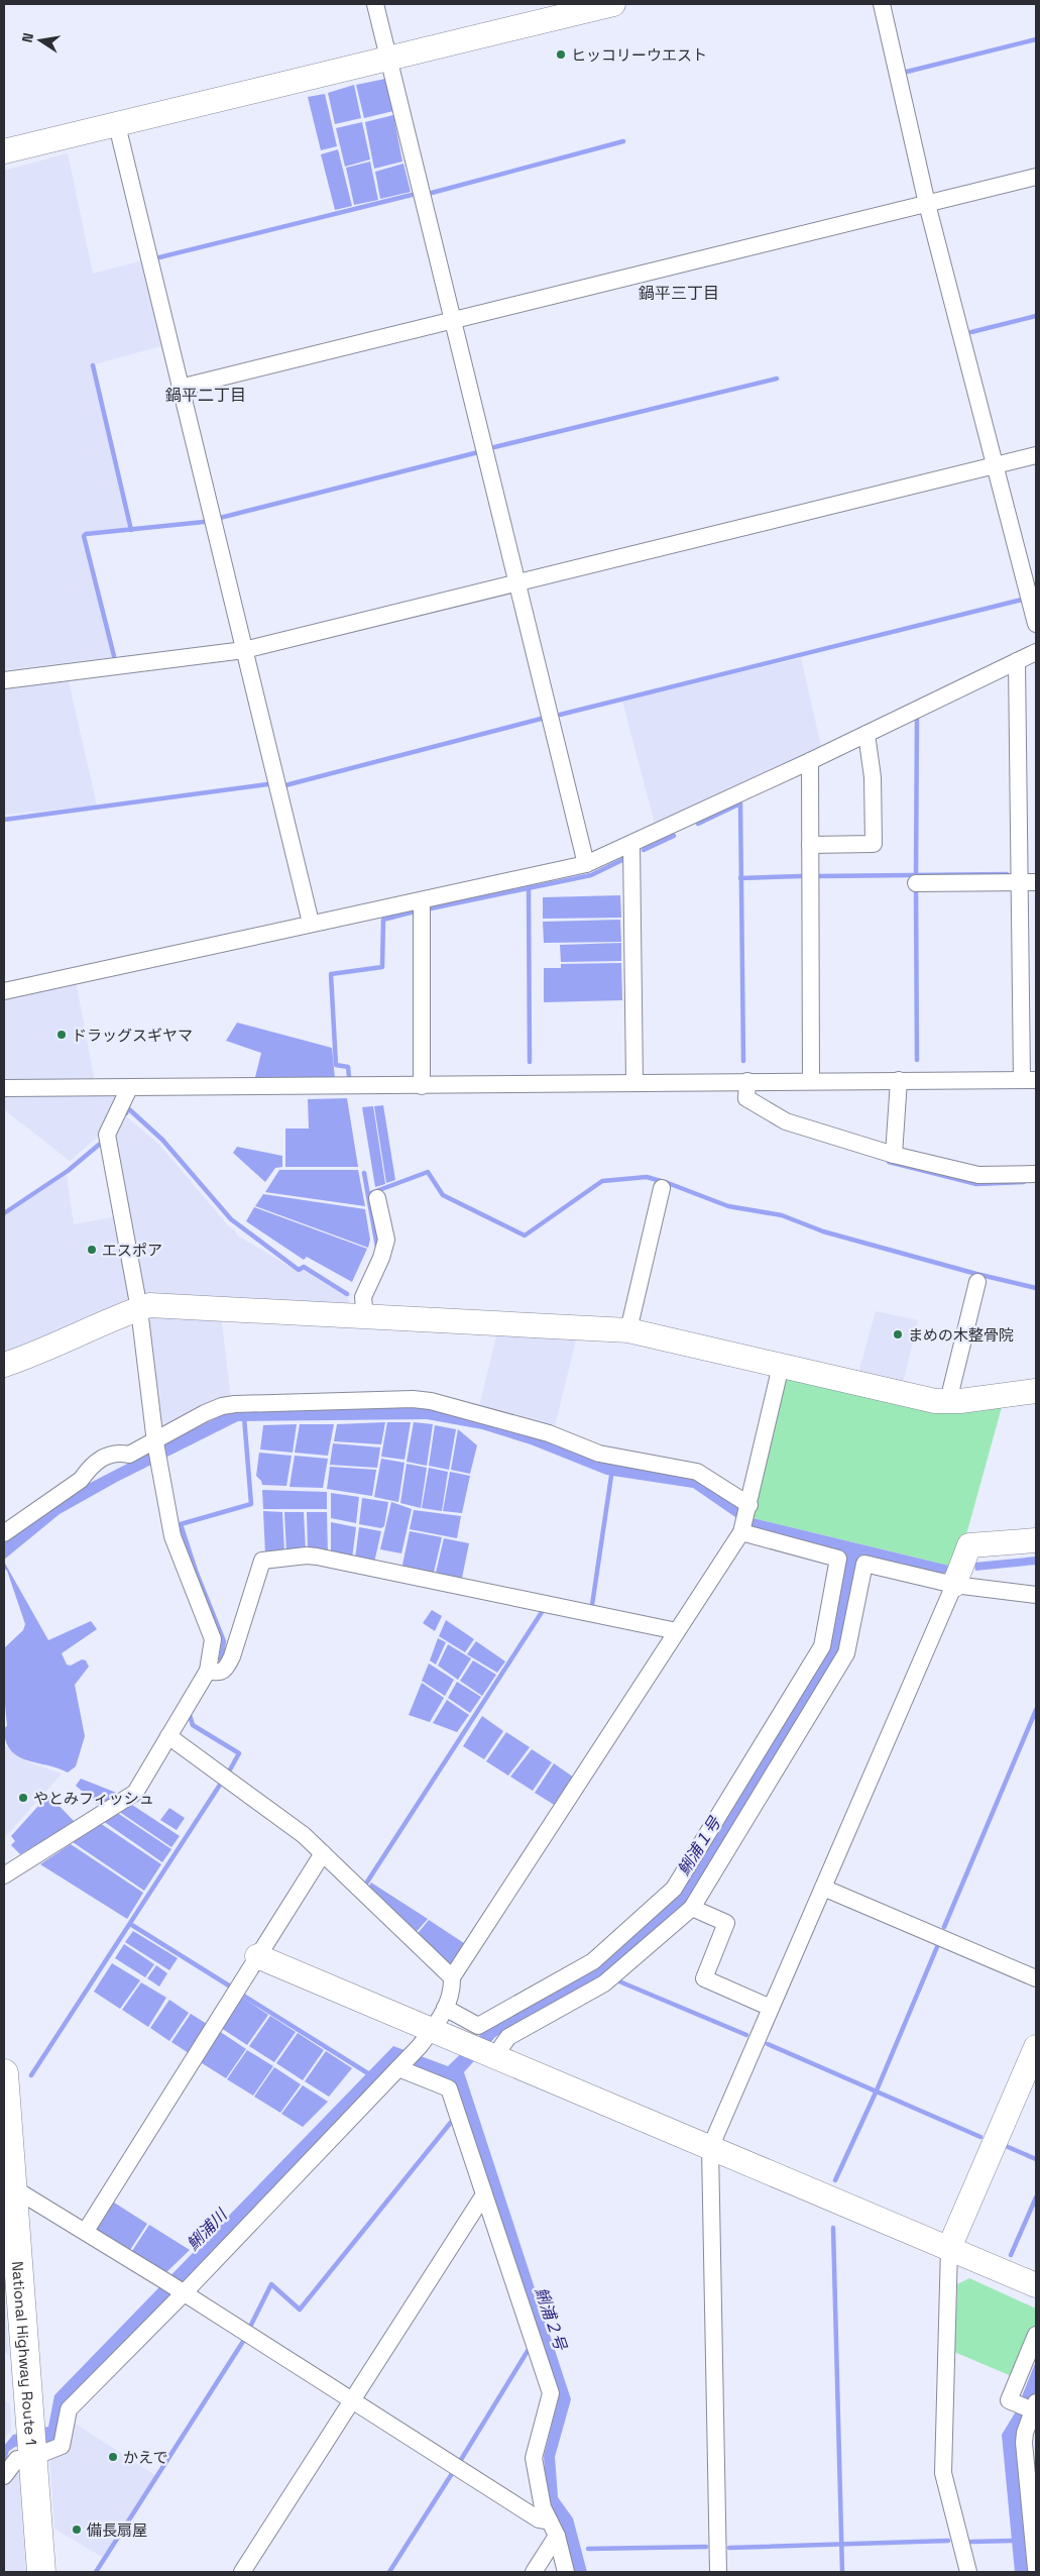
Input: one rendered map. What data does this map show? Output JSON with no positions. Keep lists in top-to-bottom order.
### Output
{
  "streets": {
    "highway": ["National Highway Route 1"]
  },
  "districts": ["鍋平三丁目", "鍋平二丁目"],
  "water": ["鯏浦１号", "鯏浦川", "鯏浦２号"],
  "places": [
    "ヒッコリーウエスト",
    "ドラッグスギヤマ",
    "エスポア",
    "まめの木整骨院",
    "やとみフィッシュ",
    "かえで",
    "備長扇屋"
  ],
  "north": "left"
}
